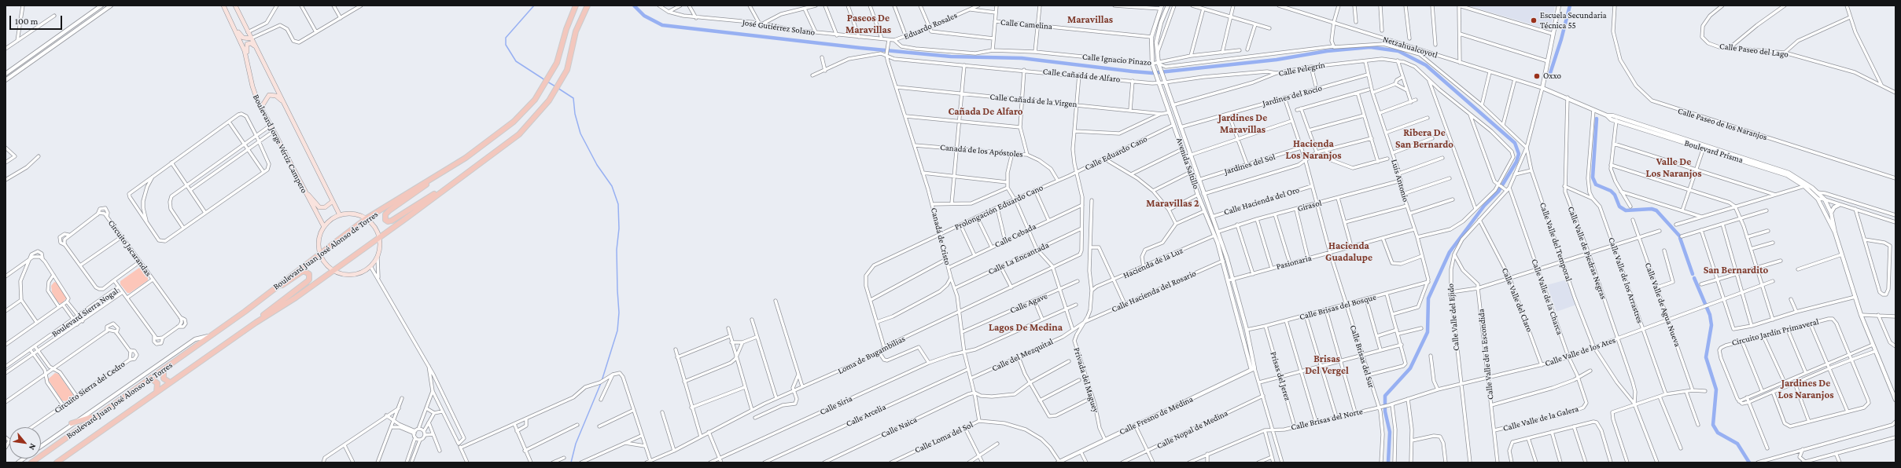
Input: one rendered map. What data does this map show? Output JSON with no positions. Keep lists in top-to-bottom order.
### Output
{
  "streets": {
    "main road": ["Boulevard Jorge Vértiz Campero", "Boulevard Juan José Alonso de Torres"],
    "street": [
      "Calle Camelina",
      "Eduardo Rosales",
      "José Gutiérrez Solano",
      "Netzahualcoyotl",
      "Calle Paseo del Lago",
      "Calle Ignacio Pinazo",
      "Calle Pelegrín",
      "Calle Cañadá de Alfaro",
      "Jardines del Rocío",
      "Calle Cañadá de la Virgen",
      "Calle Paseo de los Naranjos",
      "Canadá de los Apóstoles",
      "Boulevard Prisma",
      "Calle Eduardo Cano",
      "Avenida Saltillo",
      "Jardines del Sol",
      "Luis Antonio",
      "Calle Hacienda del Oro",
      "Girasol",
      "Prolongación Eduardo Cano",
      "Calle Cebada",
      "Canadá de Cristo",
      "Calle Valle del Temporal",
      "Circuito Jacarandas",
      "Calle Valle de Piedras Negras",
      "Calle La Encantada",
      "Pasionaria",
      "Hacienda de la Luz",
      "Calle Valle de los Arrastres",
      "Calle Hacienda del Rosario",
      "Calle Valle de la Charca",
      "Calle Valle del Claro",
      "Calle Agave",
      "Calle Valle de Agua Nueva",
      "Calle Brisas del Bosque",
      "Boulevard Sierra Nogal",
      "Calle Valle del Ejido",
      "Circuito Jardín Primaveral",
      "Calle Valle de los Ates",
      "Calle Valle de la Escondida",
      "Loma de Bugambilias",
      "Calle del Mezquital",
      "Calle Brisas del Sur",
      "Prisas del Jerez",
      "Privada del Maguey",
      "Circuito Sierra del Cedro",
      "Calle Siria",
      "Calle Arcelia",
      "Calle Fresno de Medina",
      "Calle Valle de la Galera",
      "Calle Brisas del Norte",
      "Calle Naica",
      "Calle Nopal de Medina",
      "Calle Loma del Sol"
    ]
  },
  "crossings": [
    ["Calle Camelina", "Eduardo Rosales"],
    ["Calle Camelina", "Avenida Saltillo"],
    ["Eduardo Rosales", "José Gutiérrez Solano"],
    ["Eduardo Rosales", "Calle Ignacio Pinazo"],
    ["Netzahualcoyotl", "Boulevard Prisma"],
    ["Netzahualcoyotl", "Calle Valle del Temporal"],
    ["Calle Ignacio Pinazo", "Avenida Saltillo"],
    ["Calle Pelegrín", "Calle Cañadá de Alfaro"],
    ["Calle Pelegrín", "Avenida Saltillo"],
    ["Calle Pelegrín", "Luis Antonio"],
    ["Calle Cañadá de Alfaro", "Avenida Saltillo"],
    ["Calle Cañadá de Alfaro", "Canadá de Cristo"],
    ["Jardines del Rocío", "Avenida Saltillo"],
    ["Jardines del Rocío", "Luis Antonio"],
    ["Jardines del Rocío", "Calle Brisas del Sur"],
    ["Calle Cañadá de la Virgen", "Avenida Saltillo"],
    ["Calle Cañadá de la Virgen", "Canadá de Cristo"],
    ["Canadá de los Apóstoles", "Calle Eduardo Cano"],
    ["Canadá de los Apóstoles", "Prolongación Eduardo Cano"],
    ["Canadá de los Apóstoles", "Canadá de Cristo"],
    ["Boulevard Prisma", "Calle Valle del Temporal"],
    ["Boulevard Prisma", "Calle Valle de Piedras Negras"],
    ["Calle Eduardo Cano", "Avenida Saltillo"],
    ["Calle Eduardo Cano", "Prolongación Eduardo Cano"],
    ["Avenida Saltillo", "Jardines del Sol"],
    ["Avenida Saltillo", "Calle Hacienda del Oro"],
    ["Avenida Saltillo", "Girasol"],
    ["Avenida Saltillo", "Pasionaria"],
    ["Avenida Saltillo", "Hacienda de la Luz"],
    ["Avenida Saltillo", "Calle Hacienda del Rosario"],
    ["Avenida Saltillo", "Calle Brisas del Bosque"],
    ["Avenida Saltillo", "Calle Fresno de Medina"],
    ["Avenida Saltillo", "Calle Brisas del Norte"],
    ["Avenida Saltillo", "Calle Nopal de Medina"],
    ["Jardines del Sol", "Calle Brisas del Sur"],
    ["Luis Antonio", "Girasol"],
    ["Luis Antonio", "Pasionaria"],
    ["Luis Antonio", "Calle Brisas del Bosque"],
    ["Calle Hacienda del Oro", "Calle Brisas del Sur"],
    ["Girasol", "Calle Brisas del Sur"],
    ["Prolongación Eduardo Cano", "Canadá de Cristo"],
    ["Calle Cebada", "Canadá de Cristo"],
    ["Canadá de Cristo", "Calle La Encantada"],
    ["Canadá de Cristo", "Calle Agave"],
    ["Canadá de Cristo", "Loma de Bugambilias"],
    ["Canadá de Cristo", "Calle del Mezquital"],
    ["Canadá de Cristo", "Calle Siria"],
    ["Canadá de Cristo", "Calle Arcelia"],
    ["Canadá de Cristo", "Calle Naica"],
    ["Canadá de Cristo", "Calle Loma del Sol"],
    ["Calle Valle del Temporal", "Calle Valle de Piedras Negras"],
    ["Calle Valle del Temporal", "Calle Valle del Ejido"],
    ["Calle Valle del Temporal", "Calle Valle de los Ates"],
    ["Calle Valle de Piedras Negras", "Calle Valle de los Ates"],
    ["Calle La Encantada", "Loma de Bugambilias"],
    ["Pasionaria", "Calle Brisas del Sur"],
    ["Calle Valle de los Arrastres", "Calle Valle de los Ates"],
    ["Calle Hacienda del Rosario", "Calle del Mezquital"],
    ["Calle Hacienda del Rosario", "Privada del Maguey"],
    ["Calle Valle de la Charca", "Calle Valle del Ejido"],
    ["Calle Valle de la Charca", "Calle Valle de los Ates"],
    ["Calle Valle de la Charca", "Calle Valle de la Galera"],
    ["Calle Valle del Claro", "Calle Valle del Ejido"],
    ["Calle Valle del Claro", "Calle Valle de los Ates"],
    ["Calle Valle de Agua Nueva", "Calle Valle de los Ates"],
    ["Calle Brisas del Bosque", "Calle Brisas del Sur"],
    ["Calle Brisas del Bosque", "Prisas del Jerez"],
    ["Calle Valle del Ejido", "Calle Valle de los Ates"],
    ["Calle Valle de los Ates", "Calle Valle de la Escondida"],
    ["Calle Valle de los Ates", "Calle Brisas del Norte"],
    ["Calle Valle de la Escondida", "Calle Valle de la Galera"],
    ["Calle Brisas del Sur", "Calle Brisas del Norte"],
    ["Prisas del Jerez", "Calle Brisas del Norte"],
    ["Privada del Maguey", "Calle Fresno de Medina"]
  ],
  "districts": [
    "Paseos De Maravillas",
    "Maravillas",
    "Cañada De Alfaro",
    "Jardines De Maravillas",
    "Ribera De San Bernardo",
    "Hacienda Los Naranjos",
    "Valle De Los Naranjos",
    "Maravillas 2",
    "Hacienda Guadalupe",
    "San Bernardito",
    "Lagos De Medina",
    "Brisas Del Vergel",
    "Jardines De Los Naranjos"
  ],
  "places": ["Escuela Secundaria Técnica 55", "Oxxo"],
  "scale_bar": "100 m",
  "north": "bottom right"
}
